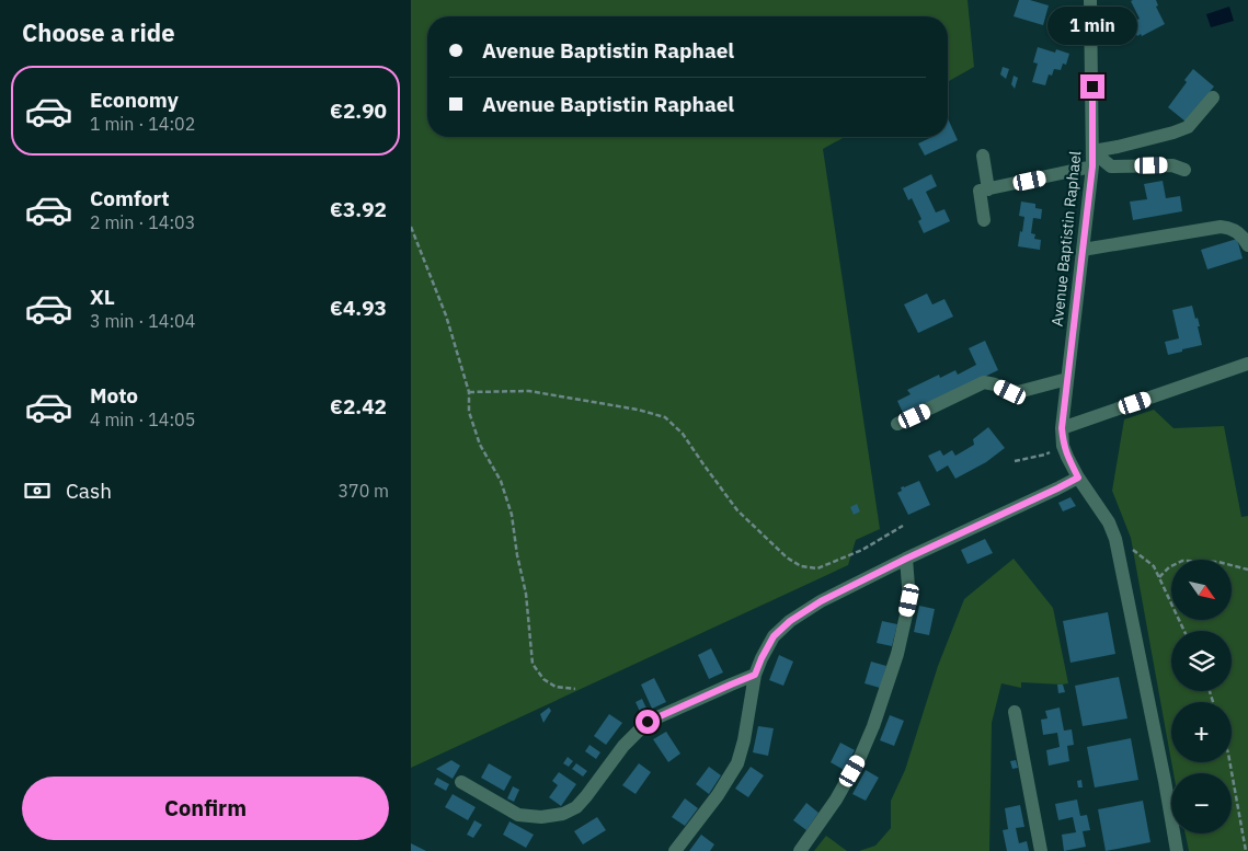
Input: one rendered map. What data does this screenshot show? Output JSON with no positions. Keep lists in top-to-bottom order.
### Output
{
  "streets": {
    "street": ["Avenue Baptistin Raphael"]
  },
  "north": "bottom right",
  "page": {
    "heading": "Choose a ride",
    "bubble": "1 min",
    "banner": ["Avenue Baptistin Raphael", "Avenue Baptistin Raphael"],
    "list": [
      {
        "name": "Economy",
        "note": "1 min · 14:02",
        "value": "€2.90"
      },
      {
        "name": "Comfort",
        "note": "2 min · 14:03",
        "value": "€3.92"
      },
      {
        "name": "XL",
        "note": "3 min · 14:04",
        "value": "€4.93"
      },
      {
        "name": "Moto",
        "note": "4 min · 14:05",
        "value": "€2.42"
      }
    ],
    "pay": ["Cash", "370 m"],
    "map_buttons": ["+", "−"],
    "buttons": "Confirm"
  }
}
